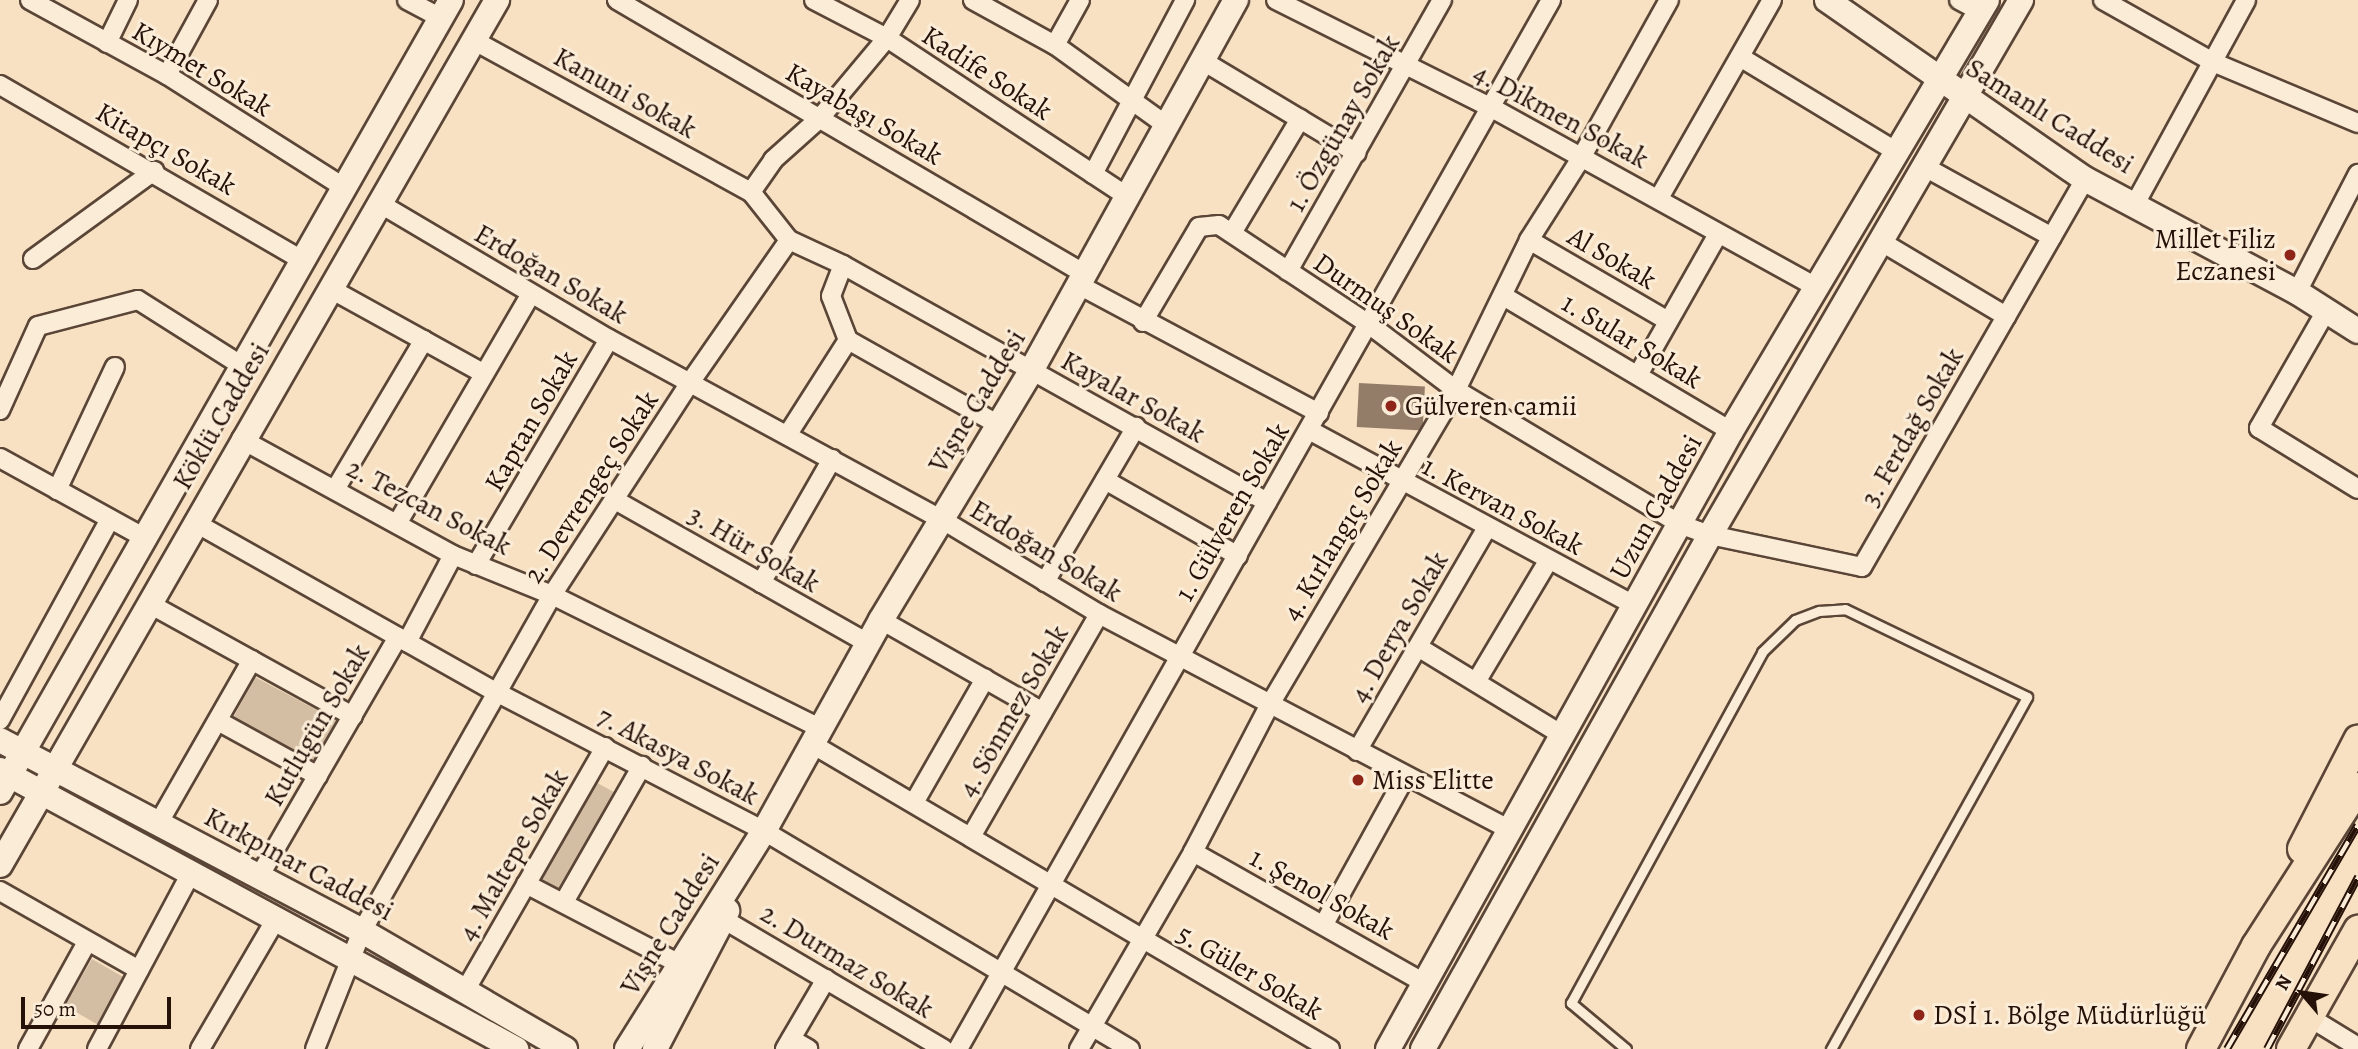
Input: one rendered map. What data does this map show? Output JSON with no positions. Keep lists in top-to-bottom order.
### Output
{
  "streets": {
    "main road": [
      "Samanlı Caddesi",
      "Vişne Caddesi",
      "Köklü Caddesi",
      "Uzun Caddesi",
      "Kırkpınar Caddesi"
    ],
    "street": [
      "Kıymet Sokak",
      "Kadife Sokak",
      "Kanuni Sokak",
      "Kayabaşı Sokak",
      "4. Dikmen Sokak",
      "1. Özgünay Sokak",
      "Kitapçı Sokak",
      "Al Sokak",
      "Erdoğan Sokak",
      "Durmuş Sokak",
      "1. Sular Sokak",
      "Kayalar Sokak",
      "Kaptan Sokak",
      "3. Ferdağ Sokak",
      "2. Devrengeç Sokak",
      "1. Kervan Sokak",
      "2. Tezcan Sokak",
      "1. Gülveren Sokak",
      "4. Kırlangıç Sokak",
      "3. Hür Sokak",
      "4. Derya Sokak",
      "4. Sönmez Sokak",
      "Kutlugün Sokak",
      "7. Akasya Sokak",
      "4. Maltepe Sokak",
      "1. Şenol Sokak",
      "2. Durmaz Sokak",
      "5. Güler Sokak"
    ]
  },
  "crossings": [
    ["Kıymet Sokak", "Köklü Caddesi"],
    ["Kadife Sokak", "Vişne Caddesi"],
    ["Kanuni Sokak", "Köklü Caddesi"],
    ["Kayabaşı Sokak", "Vişne Caddesi"],
    ["4. Dikmen Sokak", "1. Özgünay Sokak"],
    ["4. Dikmen Sokak", "Uzun Caddesi"],
    ["4. Dikmen Sokak", "1. Gülveren Sokak"],
    ["4. Dikmen Sokak", "4. Kırlangıç Sokak"],
    ["Samanlı Caddesi", "3. Ferdağ Sokak"],
    ["Samanlı Caddesi", "Uzun Caddesi"],
    ["1. Özgünay Sokak", "Durmuş Sokak"],
    ["Kitapçı Sokak", "Köklü Caddesi"],
    ["Al Sokak", "4. Kırlangıç Sokak"],
    ["Erdoğan Sokak", "Vişne Caddesi"],
    ["Erdoğan Sokak", "Köklü Caddesi"],
    ["Erdoğan Sokak", "Kaptan Sokak"],
    ["Erdoğan Sokak", "2. Devrengeç Sokak"],
    ["Erdoğan Sokak", "Uzun Caddesi"],
    ["Erdoğan Sokak", "1. Gülveren Sokak"],
    ["Erdoğan Sokak", "4. Kırlangıç Sokak"],
    ["Erdoğan Sokak", "4. Derya Sokak"],
    ["Erdoğan Sokak", "4. Sönmez Sokak"],
    ["Durmuş Sokak", "3. Ferdağ Sokak"],
    ["Durmuş Sokak", "Uzun Caddesi"],
    ["Durmuş Sokak", "1. Gülveren Sokak"],
    ["Durmuş Sokak", "4. Kırlangıç Sokak"],
    ["1. Sular Sokak", "Uzun Caddesi"],
    ["1. Sular Sokak", "4. Kırlangıç Sokak"],
    ["Kayalar Sokak", "Vişne Caddesi"],
    ["Kayalar Sokak", "2. Devrengeç Sokak"],
    ["Kayalar Sokak", "1. Gülveren Sokak"],
    ["Vişne Caddesi", "2. Tezcan Sokak"],
    ["Vişne Caddesi", "3. Hür Sokak"],
    ["Vişne Caddesi", "7. Akasya Sokak"],
    ["Vişne Caddesi", "2. Durmaz Sokak"],
    ["Köklü Caddesi", "2. Tezcan Sokak"],
    ["Köklü Caddesi", "7. Akasya Sokak"],
    ["Köklü Caddesi", "Kırkpınar Caddesi"],
    ["Kaptan Sokak", "2. Tezcan Sokak"],
    ["2. Devrengeç Sokak", "2. Tezcan Sokak"],
    ["2. Devrengeç Sokak", "3. Hür Sokak"],
    ["2. Devrengeç Sokak", "7. Akasya Sokak"],
    ["2. Devrengeç Sokak", "Kırkpınar Caddesi"],
    ["1. Kervan Sokak", "Uzun Caddesi"],
    ["1. Kervan Sokak", "1. Gülveren Sokak"],
    ["1. Kervan Sokak", "4. Kırlangıç Sokak"],
    ["1. Kervan Sokak", "4. Derya Sokak"],
    ["2. Tezcan Sokak", "4. Sönmez Sokak"],
    ["2. Tezcan Sokak", "Kutlugün Sokak"],
    ["2. Tezcan Sokak", "5. Güler Sokak"],
    ["Uzun Caddesi", "1. Şenol Sokak"],
    ["1. Gülveren Sokak", "7. Akasya Sokak"],
    ["1. Gülveren Sokak", "5. Güler Sokak"],
    ["4. Kırlangıç Sokak", "7. Akasya Sokak"],
    ["4. Kırlangıç Sokak", "1. Şenol Sokak"],
    ["4. Kırlangıç Sokak", "5. Güler Sokak"],
    ["4. Sönmez Sokak", "5. Güler Sokak"],
    ["Kutlugün Sokak", "7. Akasya Sokak"],
    ["Kutlugün Sokak", "Kırkpınar Caddesi"],
    ["7. Akasya Sokak", "4. Maltepe Sokak"],
    ["4. Maltepe Sokak", "Kırkpınar Caddesi"]
  ],
  "places": [
    "Millet Filiz Eczanesi",
    "Gülveren camii",
    "Miss Elitte",
    "DSİ 1. Bölge Müdürlüğü"
  ],
  "scale_bar": "50 m",
  "north": "top left"
}
